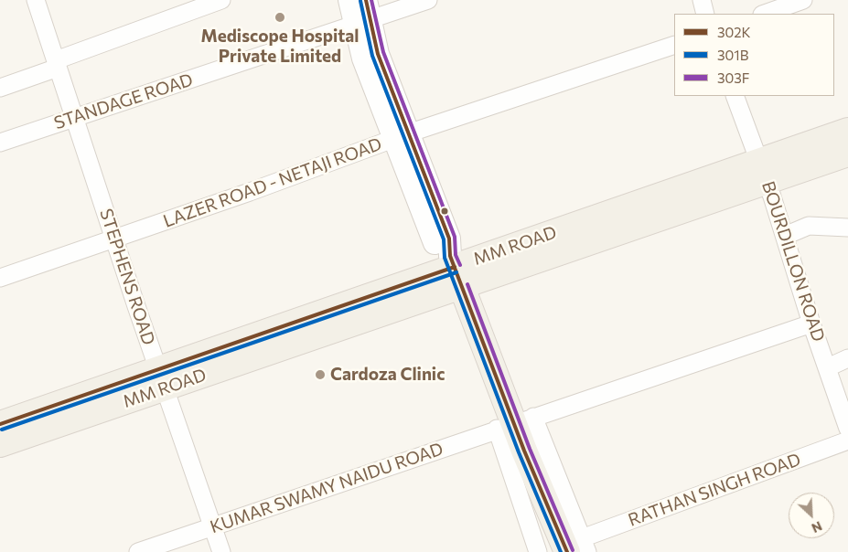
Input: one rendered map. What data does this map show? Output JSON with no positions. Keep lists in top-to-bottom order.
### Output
{
  "streets": {
    "main road": ["MM ROAD"],
    "street": [
      "STANDAGE ROAD",
      "LAZER ROAD - NETAJI ROAD",
      "BOURDILLON ROAD",
      "STEPHENS ROAD",
      "KUMAR SWAMY NAIDU ROAD",
      "RATHAN SINGH ROAD"
    ]
  },
  "crossings": [
    ["STANDAGE ROAD", "STEPHENS ROAD"],
    ["LAZER ROAD - NETAJI ROAD", "STEPHENS ROAD"],
    ["MM ROAD", "BOURDILLON ROAD"],
    ["MM ROAD", "STEPHENS ROAD"],
    ["BOURDILLON ROAD", "KUMAR SWAMY NAIDU ROAD"],
    ["BOURDILLON ROAD", "RATHAN SINGH ROAD"],
    ["STEPHENS ROAD", "KUMAR SWAMY NAIDU ROAD"]
  ],
  "places": ["Mediscope Hospital Private Limited", "Cardoza Clinic"],
  "lines": ["transit line 302K", "transit line 303F", "transit line 301B"],
  "legend": ["302K", "301B", "303F"],
  "north": "bottom right"
}
